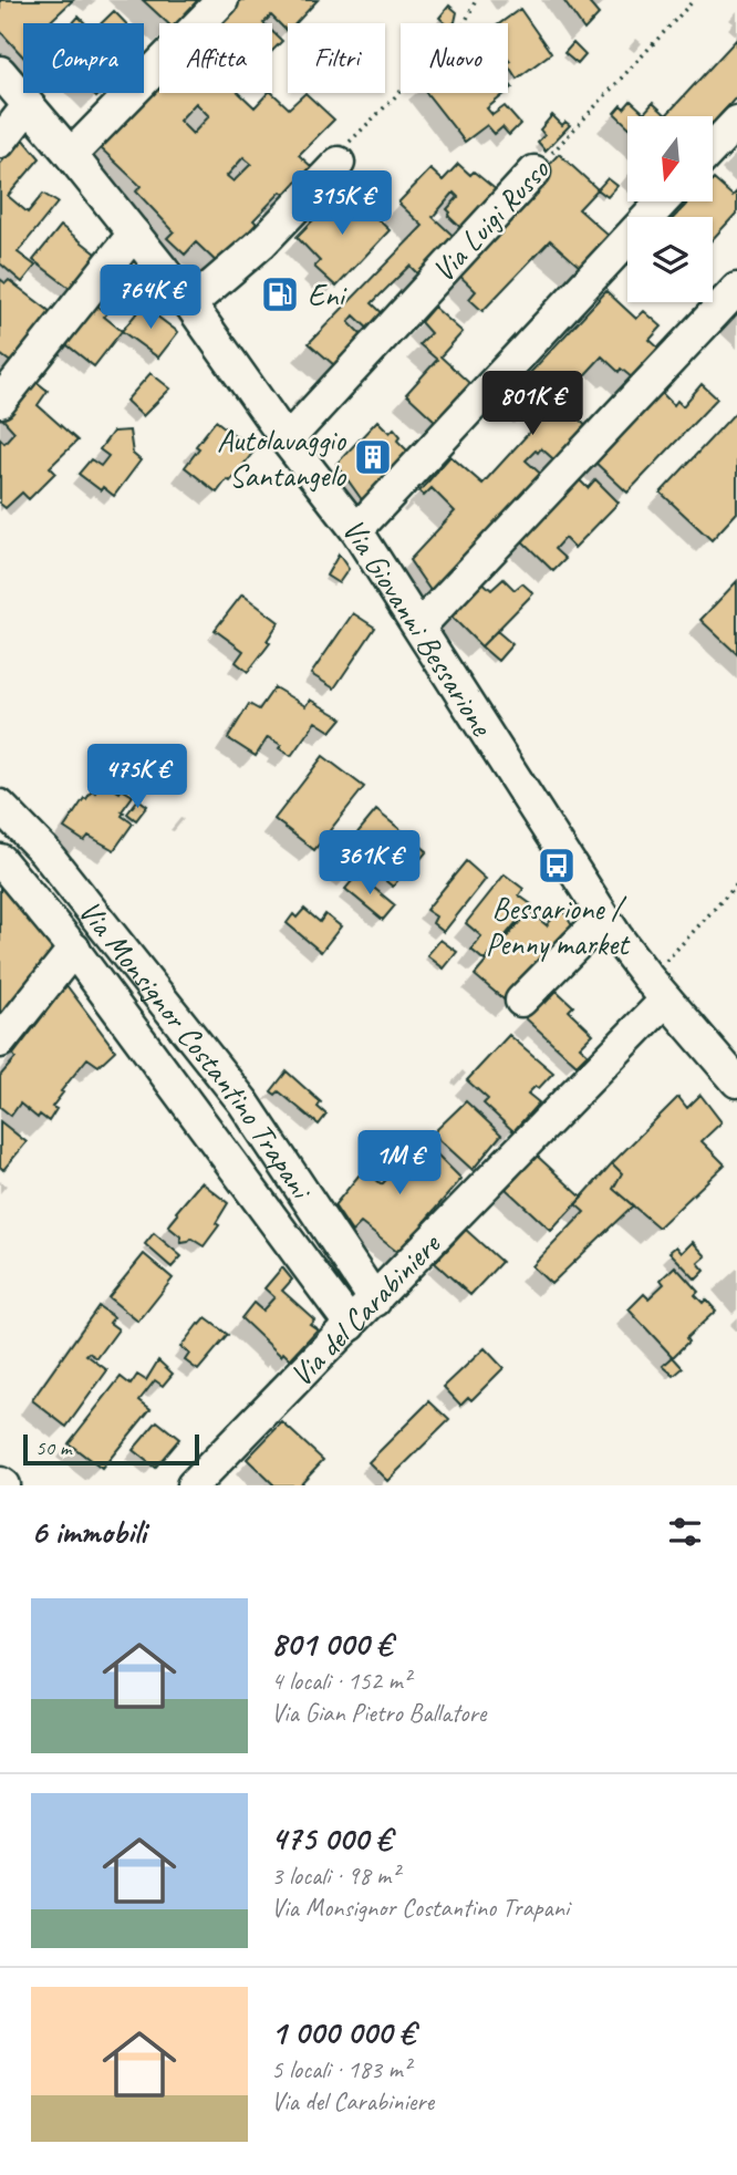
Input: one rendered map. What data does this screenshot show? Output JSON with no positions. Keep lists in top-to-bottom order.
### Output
{
  "streets": {
    "street": [
      "Via Luigi Russo",
      "Via Giovanni Bessarione",
      "Via Monsignor Costantino Trapani",
      "Via del Carabiniere"
    ]
  },
  "crossings": [
    ["Via Luigi Russo", "Via Giovanni Bessarione"],
    ["Via Giovanni Bessarione", "Via del Carabiniere"],
    ["Via Monsignor Costantino Trapani", "Via del Carabiniere"]
  ],
  "places": {
    "fuel station": ["Eni"],
    "building": ["Autolavaggio Santangelo"],
    "bus stop": ["Bessarione / Penny market"]
  },
  "scale_bar": "50 m",
  "north": "bottom",
  "page": {
    "chip": [
      "Compra",
      "Affitta",
      "Filtri",
      "Nuovo"
    ],
    "price": [
      "315K €",
      "764K €",
      "801K €",
      "475K €",
      "361K €",
      "1M €"
    ],
    "scale": "50 m",
    "heading": "6 immobili",
    "list": [
      {
        "name": "801 000 €",
        "note": "4 locali · 152 m² · Via Gian Pietro Ballatore"
      },
      {
        "name": "475 000 €",
        "note": "3 locali · 98 m² · Via Monsignor Costantino Trapani"
      },
      {
        "name": "1 000 000 €",
        "note": "5 locali · 183 m² · Via del Carabiniere"
      }
    ]
  }
}
